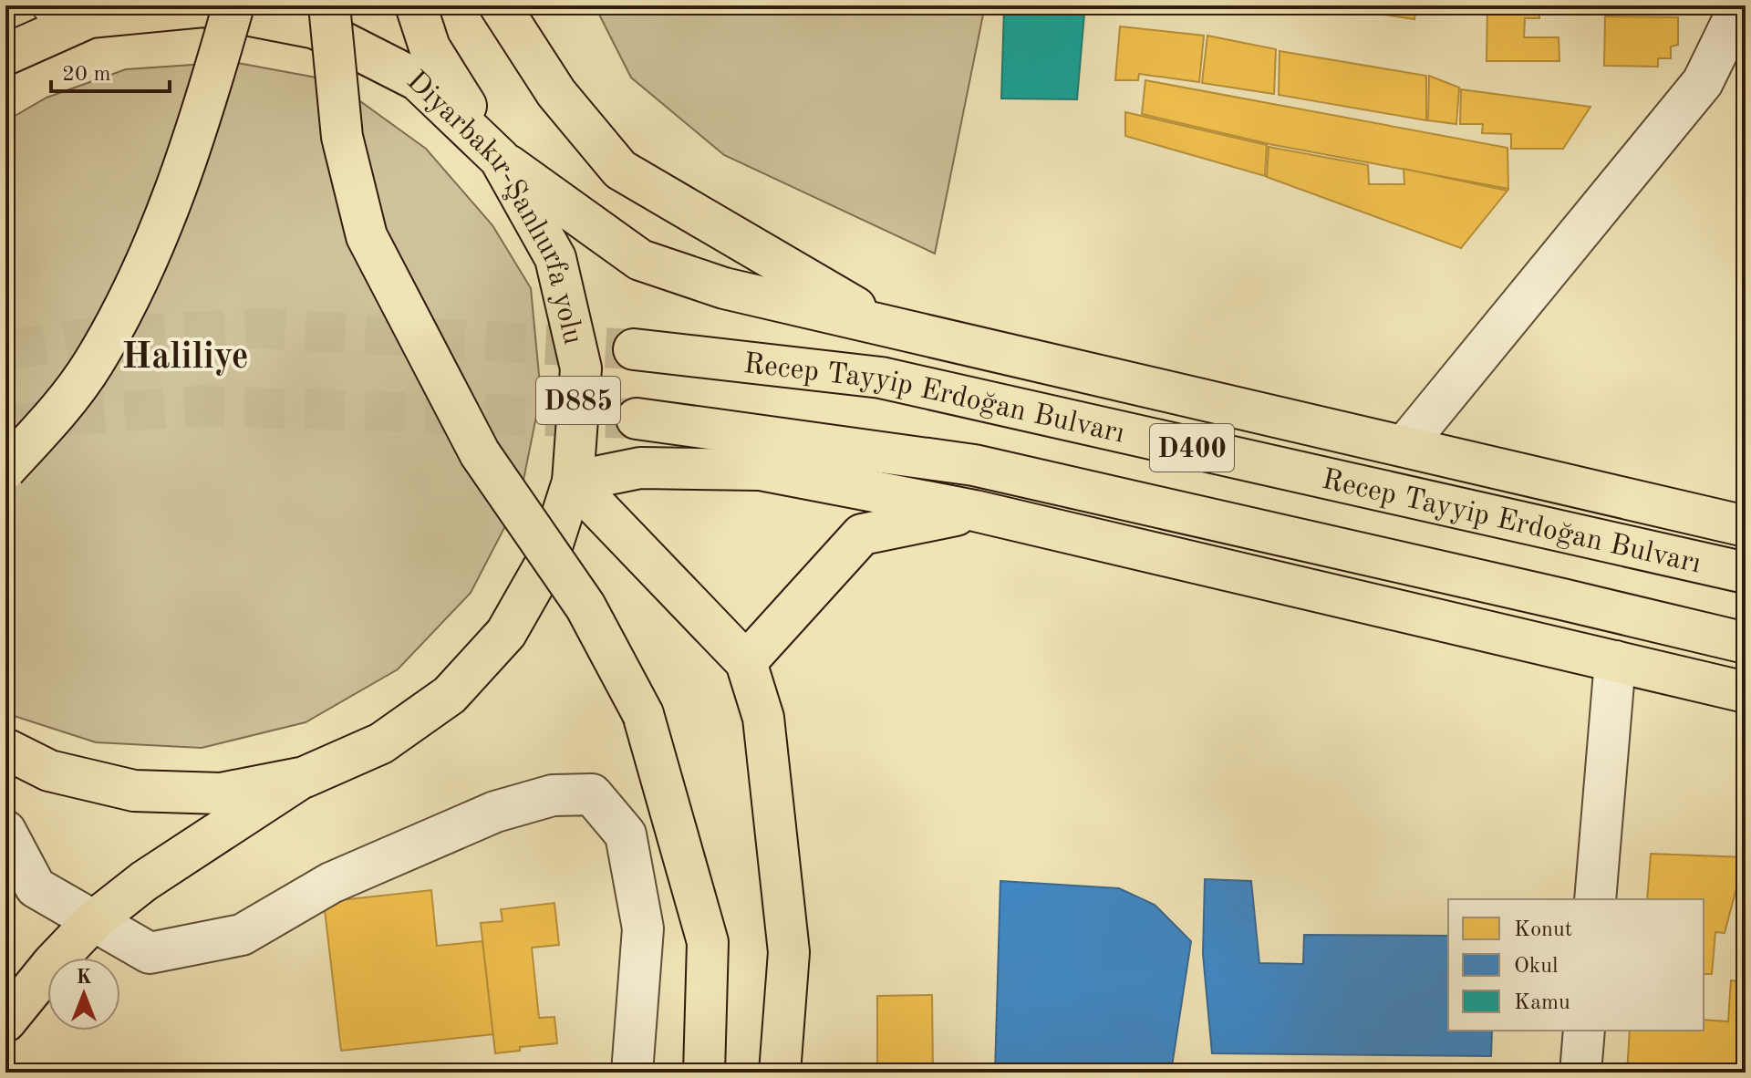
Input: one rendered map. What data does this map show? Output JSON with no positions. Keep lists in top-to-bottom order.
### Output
{
  "streets": {
    "main road": [
      "Diyarbakır-Şanlıurfa yolu",
      "Recep Tayyip Erdoğan Bulvarı",
      "D885",
      "D400"
    ]
  },
  "districts": ["Haliliye"],
  "legend": ["Konut", "Okul", "Kamu"],
  "scale_bar": "20 m",
  "north": "top"
}
